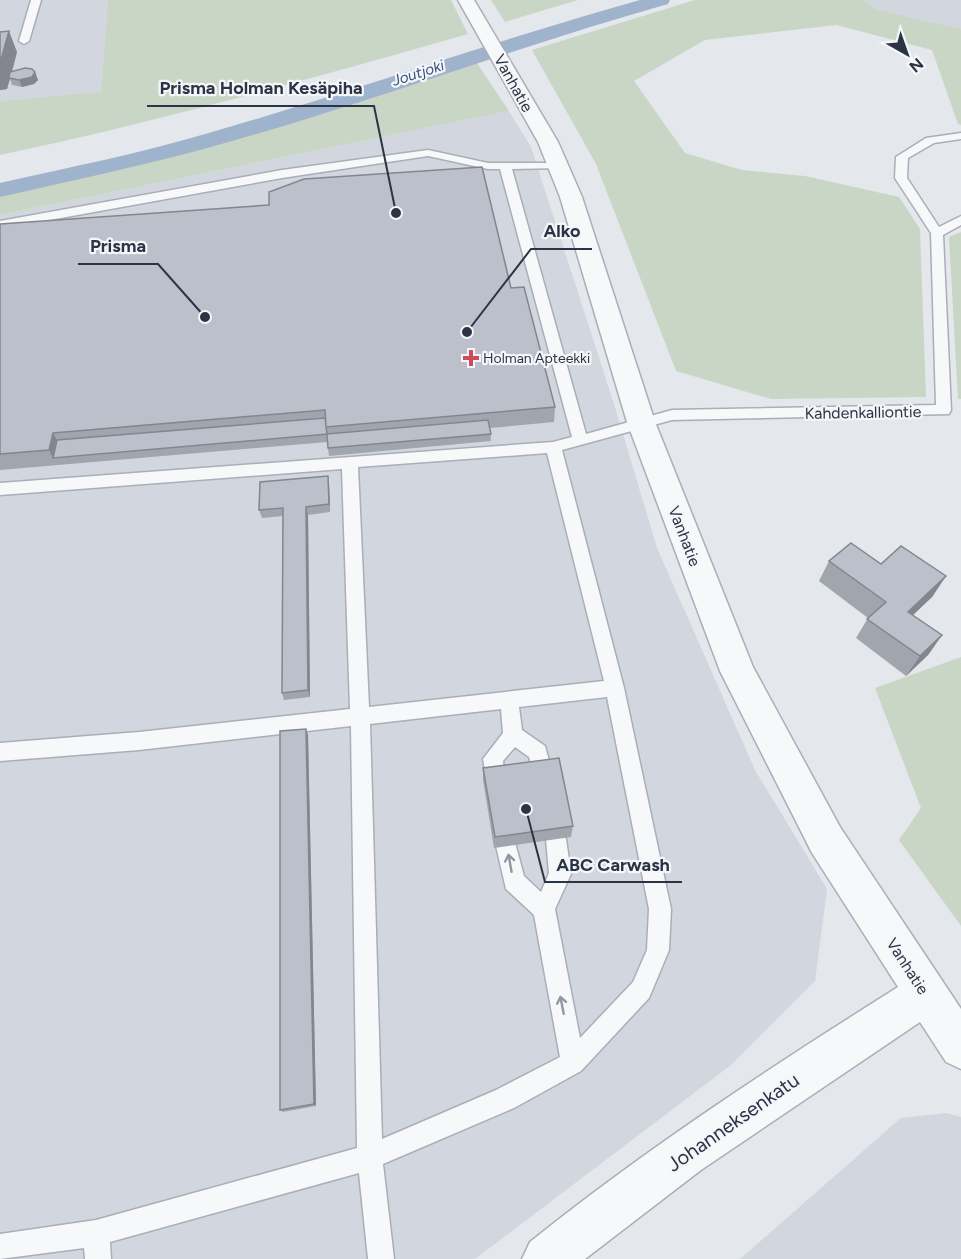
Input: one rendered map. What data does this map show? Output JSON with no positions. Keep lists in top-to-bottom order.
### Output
{
  "streets": {
    "street": ["Vanhatie", "Johanneksenkatu"],
    "lane": ["Kahdenkalliontie"]
  },
  "crossings": [
    ["Vanhatie", "Kahdenkalliontie"],
    ["Vanhatie", "Johanneksenkatu"]
  ],
  "water": ["Joutjoki"],
  "places": {
    "other": [
      "Prisma Holman Kesäpiha",
      "Prisma",
      "Alko",
      "ABC Carwash"
    ],
    "health": ["Holman Apteekki"]
  },
  "north": "bottom right"
}
